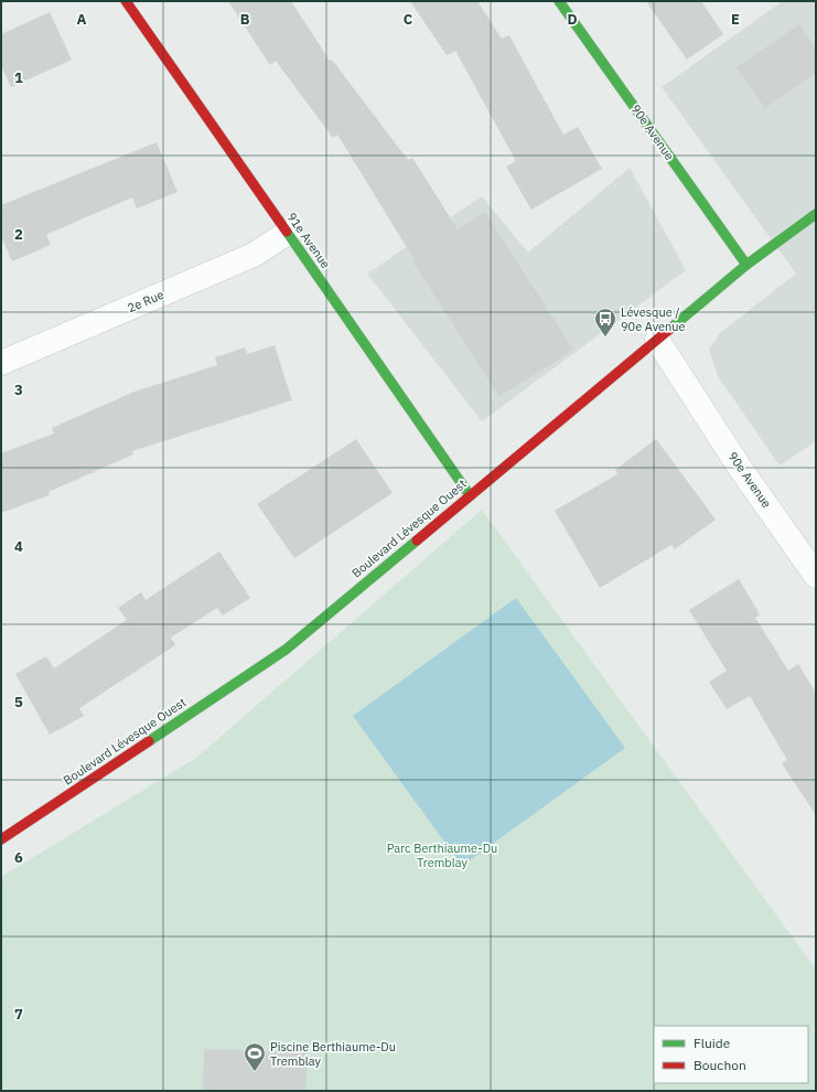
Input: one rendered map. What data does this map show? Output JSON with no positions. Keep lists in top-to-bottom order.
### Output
{
  "streets": {
    "street": [
      "90e Avenue",
      "91e Avenue",
      "2e Rue",
      "Boulevard Lévesque Ouest"
    ]
  },
  "crossings": [
    ["90e Avenue", "Boulevard Lévesque Ouest"],
    ["91e Avenue", "2e Rue"],
    ["91e Avenue", "Boulevard Lévesque Ouest"]
  ],
  "parks": ["Parc Berthiaume-Du Tremblay"],
  "places": {
    "bus stop": ["Lévesque / 90e Avenue"],
    "sports": ["Piscine Berthiaume-Du Tremblay"]
  },
  "legend": ["Fluide", "Bouchon"],
  "grid": {
    "columns": [
      "A",
      "B",
      "C",
      "D",
      "E"
    ],
    "rows": [
      "1",
      "2",
      "3",
      "4",
      "5",
      "6",
      "7"
    ]
  }
}
